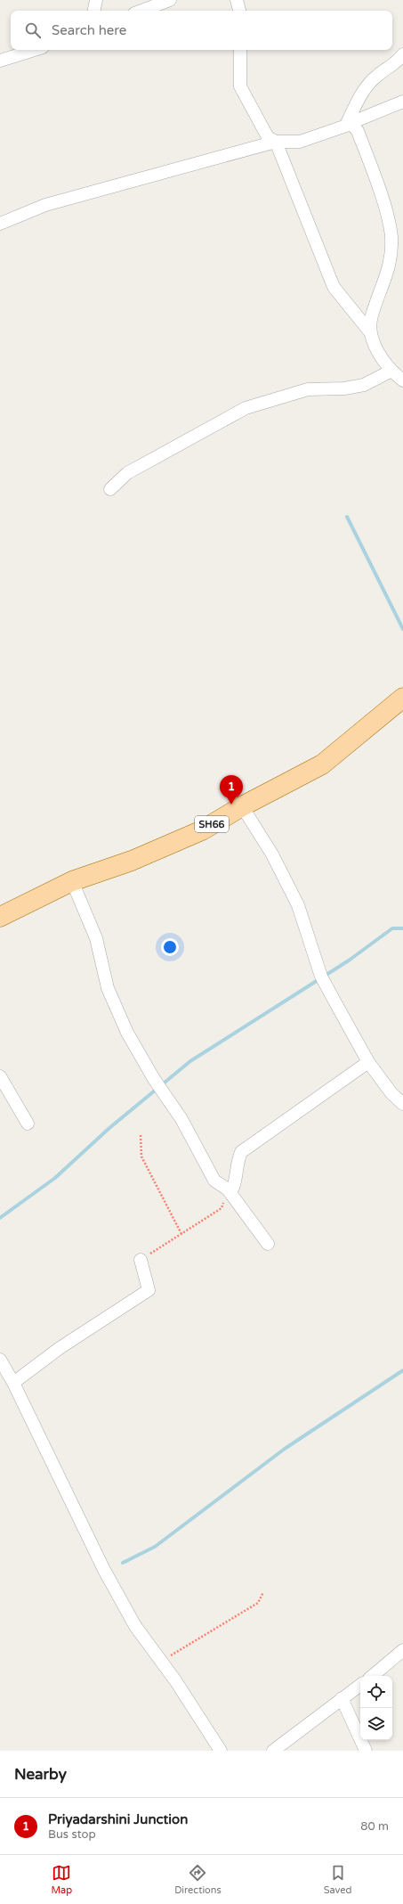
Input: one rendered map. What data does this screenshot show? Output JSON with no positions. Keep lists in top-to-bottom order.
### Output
{
  "streets": {
    "main road": ["SH66"]
  },
  "page": {
    "search": "Search here",
    "pins": "1",
    "heading": "Nearby",
    "list": [
      {
        "mark": "1",
        "name": "Priyadarshini Junction",
        "note": "Bus stop",
        "value": "80 m"
      }
    ],
    "nav": ["Map", "Directions", "Saved"]
  }
}
